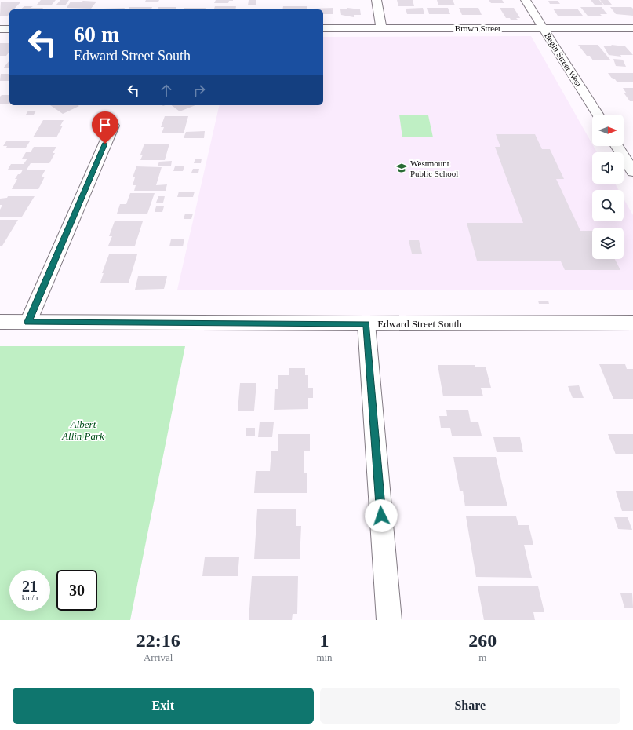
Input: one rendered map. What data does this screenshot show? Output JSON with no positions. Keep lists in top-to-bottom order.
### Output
{
  "streets": {
    "street": ["Brown Street", "Begin Street West", "Edward Street South"]
  },
  "crossings": [
    ["Brown Street", "Begin Street West"]
  ],
  "parks": ["Albert Allin Park"],
  "places": {
    "school or university": ["Westmount Public School"]
  },
  "north": "right",
  "page": {
    "turn": ["60 m", "Edward Street South"],
    "speed": "21 km/h",
    "limit": "30",
    "eta": [
      "22:16",
      "Arrival",
      "1",
      "min",
      "260",
      "m"
    ],
    "buttons": ["Exit", "Share"]
  }
}
